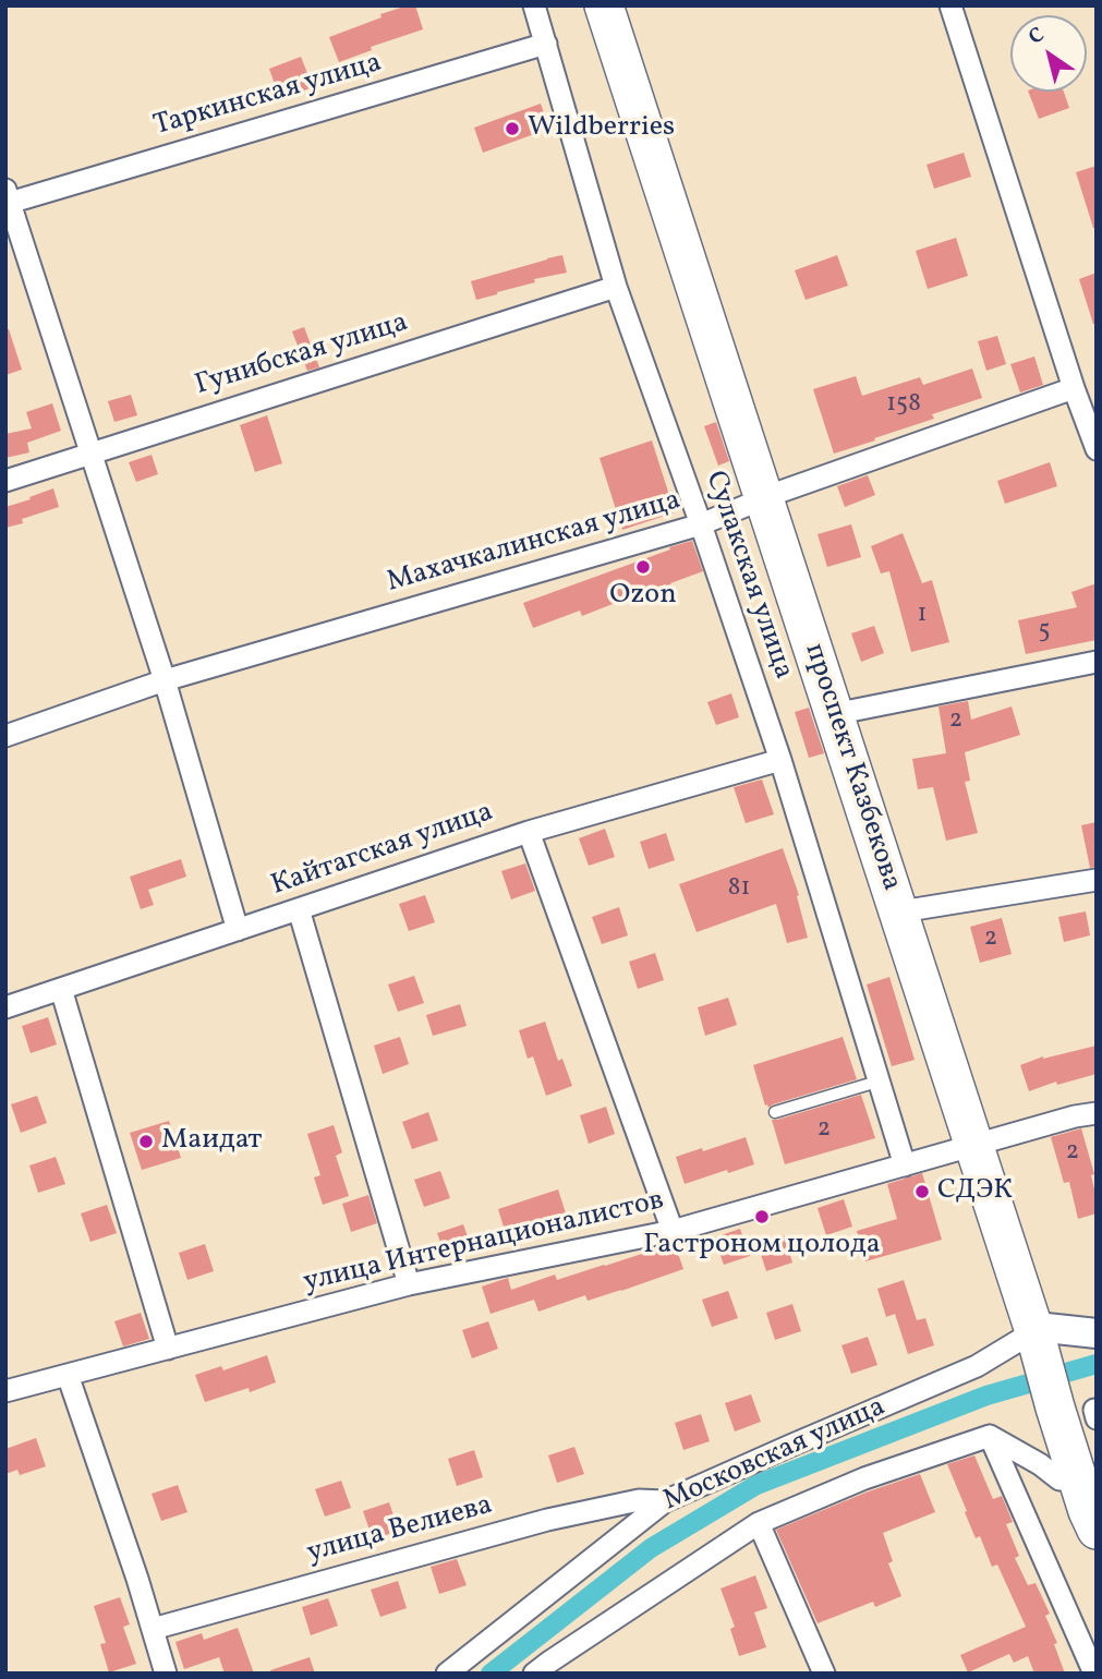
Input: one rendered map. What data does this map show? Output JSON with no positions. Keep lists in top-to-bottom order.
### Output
{
  "streets": {
    "highway": ["проспект Казбекова"],
    "street": [
      "Таркинская улица",
      "Гунибская улица",
      "Махачкалинская улица",
      "Сулакская улица",
      "Кайтагская улица",
      "улица Интернационалистов",
      "Московская улица",
      "улица Велиева"
    ]
  },
  "crossings": [
    ["Таркинская улица", "Сулакская улица"],
    ["Гунибская улица", "Сулакская улица"],
    ["Махачкалинская улица", "Сулакская улица"],
    ["Махачкалинская улица", "проспект Казбекова"],
    ["Сулакская улица", "Кайтагская улица"],
    ["Сулакская улица", "улица Интернационалистов"],
    ["проспект Казбекова", "улица Интернационалистов"],
    ["проспект Казбекова", "Московская улица"],
    ["Московская улица", "улица Велиева"]
  ],
  "places": [
    "Wildberries",
    "Ozon",
    "Маидат",
    "СДЭК",
    "Гастроном цолода"
  ],
  "house_numbers": [
    "158",
    "1",
    "5",
    "2",
    "81",
    "2",
    "2",
    "2"
  ],
  "north": "top left"
}
